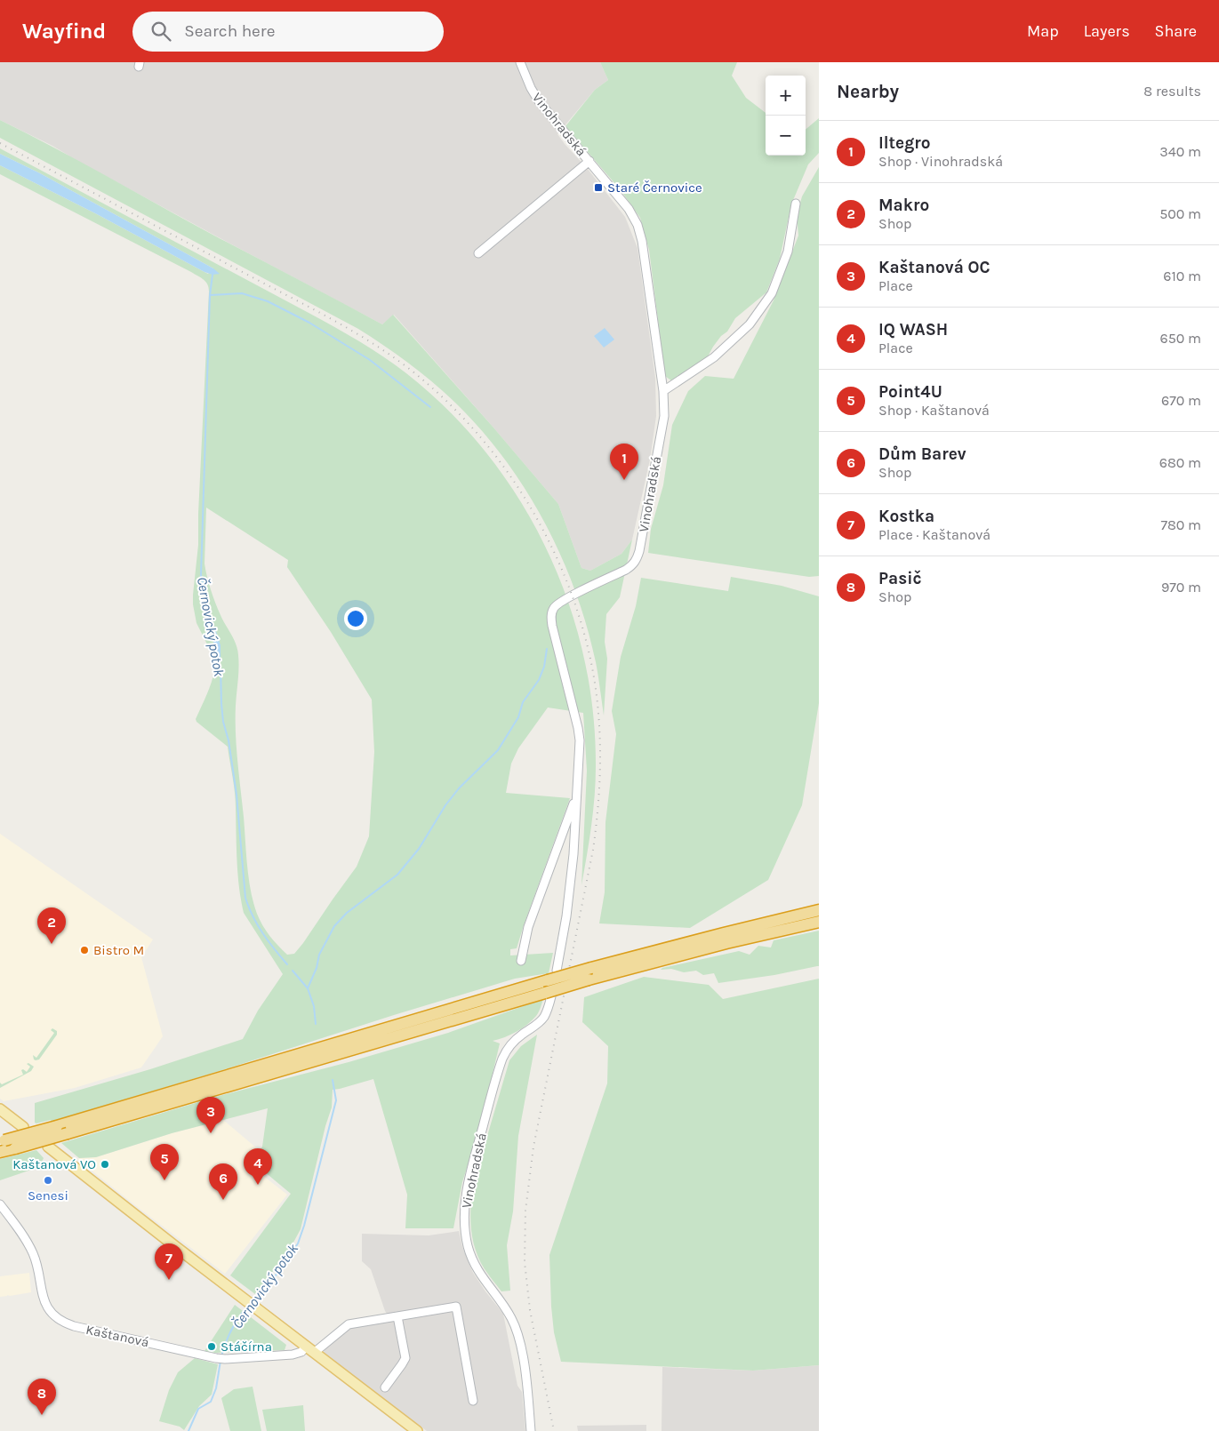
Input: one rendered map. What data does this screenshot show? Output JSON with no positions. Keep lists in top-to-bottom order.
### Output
{
  "streets": {
    "street": ["Vinohradská", "Kaštanová"]
  },
  "water": ["Černovický potok"],
  "places": {
    "transit": ["Staré Černovice"],
    "other": [
      "Bistro M",
      "Kaštanová VO",
      "Senesi",
      "Stáčírna"
    ]
  },
  "page": {
    "header": "Wayfind",
    "search": "Search here",
    "nav": ["Map", "Layers", "Share"],
    "heading": ["Nearby", "8 results"],
    "map_buttons": ["+", "−"],
    "list": [
      {
        "mark": "1",
        "name": "Iltegro",
        "note": "Shop · Vinohradská",
        "value": "340 m"
      },
      {
        "mark": "2",
        "name": "Makro",
        "note": "Shop",
        "value": "500 m"
      },
      {
        "mark": "3",
        "name": "Kaštanová OC",
        "note": "Place",
        "value": "610 m"
      },
      {
        "mark": "4",
        "name": "IQ WASH",
        "note": "Place",
        "value": "650 m"
      },
      {
        "mark": "5",
        "name": "Point4U",
        "note": "Shop · Kaštanová",
        "value": "670 m"
      },
      {
        "mark": "6",
        "name": "Dům Barev",
        "note": "Shop",
        "value": "680 m"
      },
      {
        "mark": "7",
        "name": "Kostka",
        "note": "Place · Kaštanová",
        "value": "780 m"
      },
      {
        "mark": "8",
        "name": "Pasič",
        "note": "Shop",
        "value": "970 m"
      }
    ],
    "pins": [
      "1",
      "2",
      "3",
      "5",
      "4",
      "6",
      "7",
      "8"
    ]
  }
}
